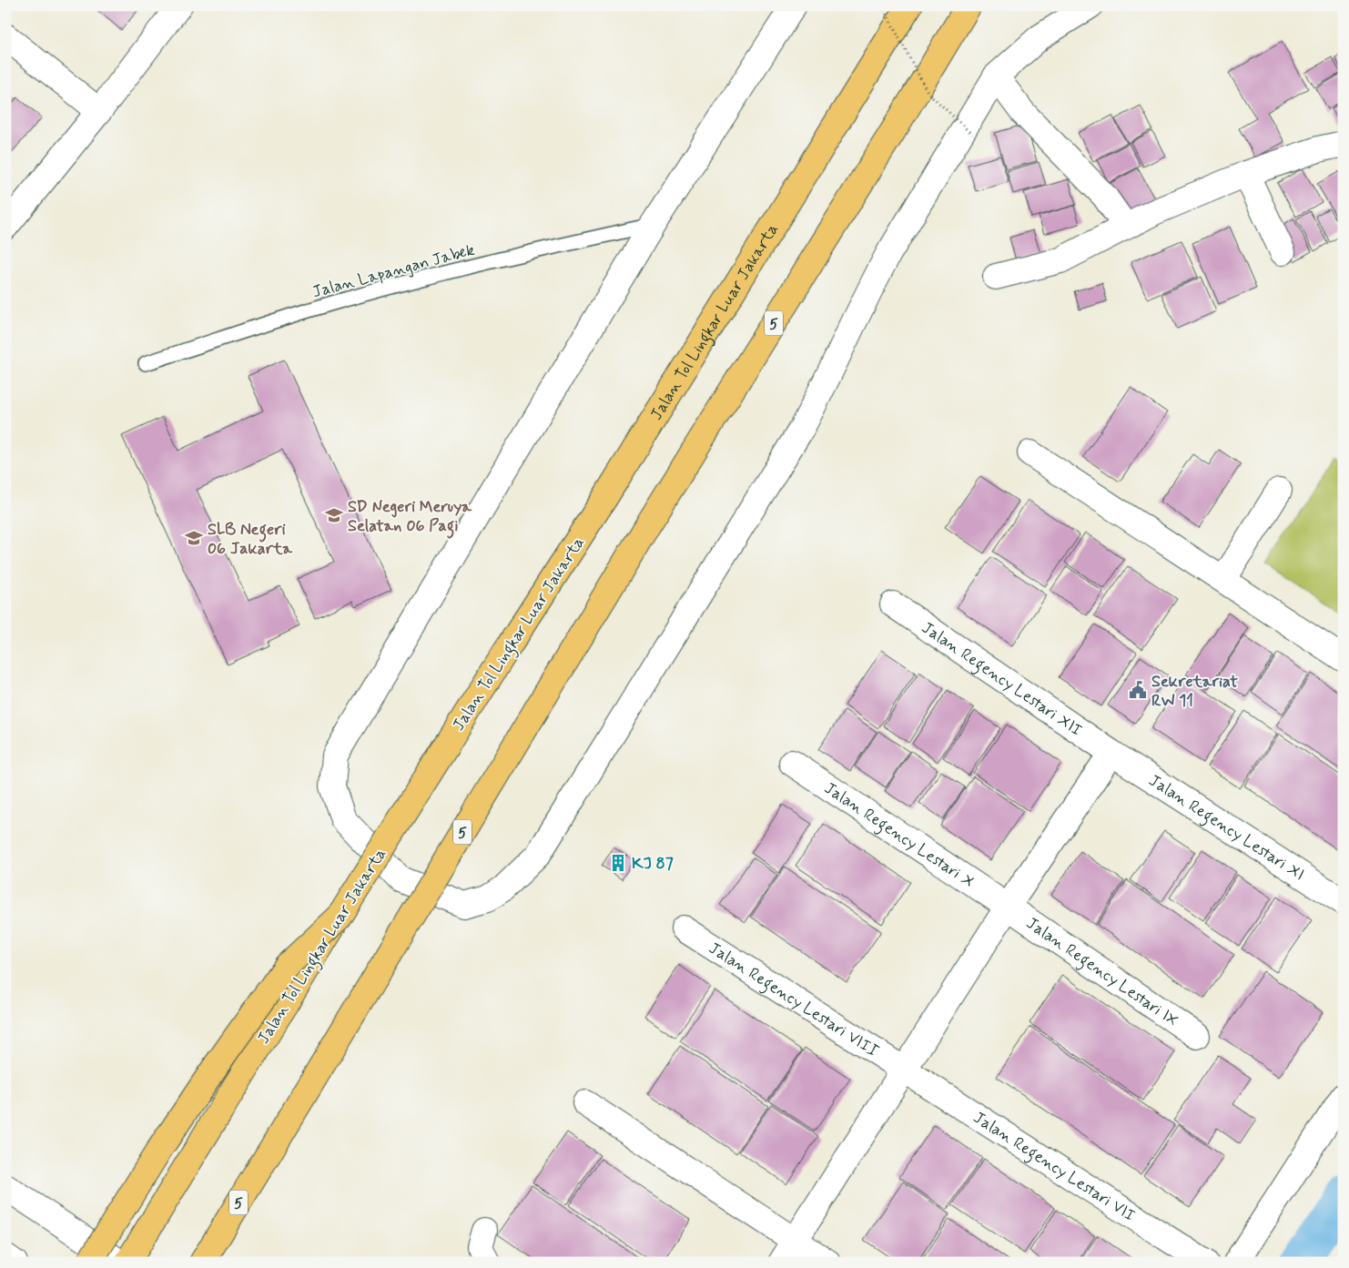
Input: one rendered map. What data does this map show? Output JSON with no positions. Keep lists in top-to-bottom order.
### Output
{
  "streets": {
    "highway": ["Jalan Tol Lingkar Luar Jakarta", "5"],
    "street": [
      "Jalan Regency Lestari XII",
      "Jalan Regency Lestari XI",
      "Jalan Regency Lestari X",
      "Jalan Regency Lestari IX",
      "Jalan Regency Lestari VIII",
      "Jalan Regency Lestari VII"
    ],
    "lane": ["Jalan Lapangan Jabek"]
  },
  "crossings": [
    ["Jalan Regency Lestari XII", "Jalan Regency Lestari XI"],
    ["Jalan Regency Lestari X", "Jalan Regency Lestari IX"],
    ["Jalan Regency Lestari VIII", "Jalan Regency Lestari VII"]
  ],
  "places": {
    "school or university": ["SD Negeri Meruya Selatan 06 Pagi", "SLB Negeri 06 Jakarta"],
    "public building": ["Sekretariat RW 11"],
    "building": ["KJ 87"]
  }
}
